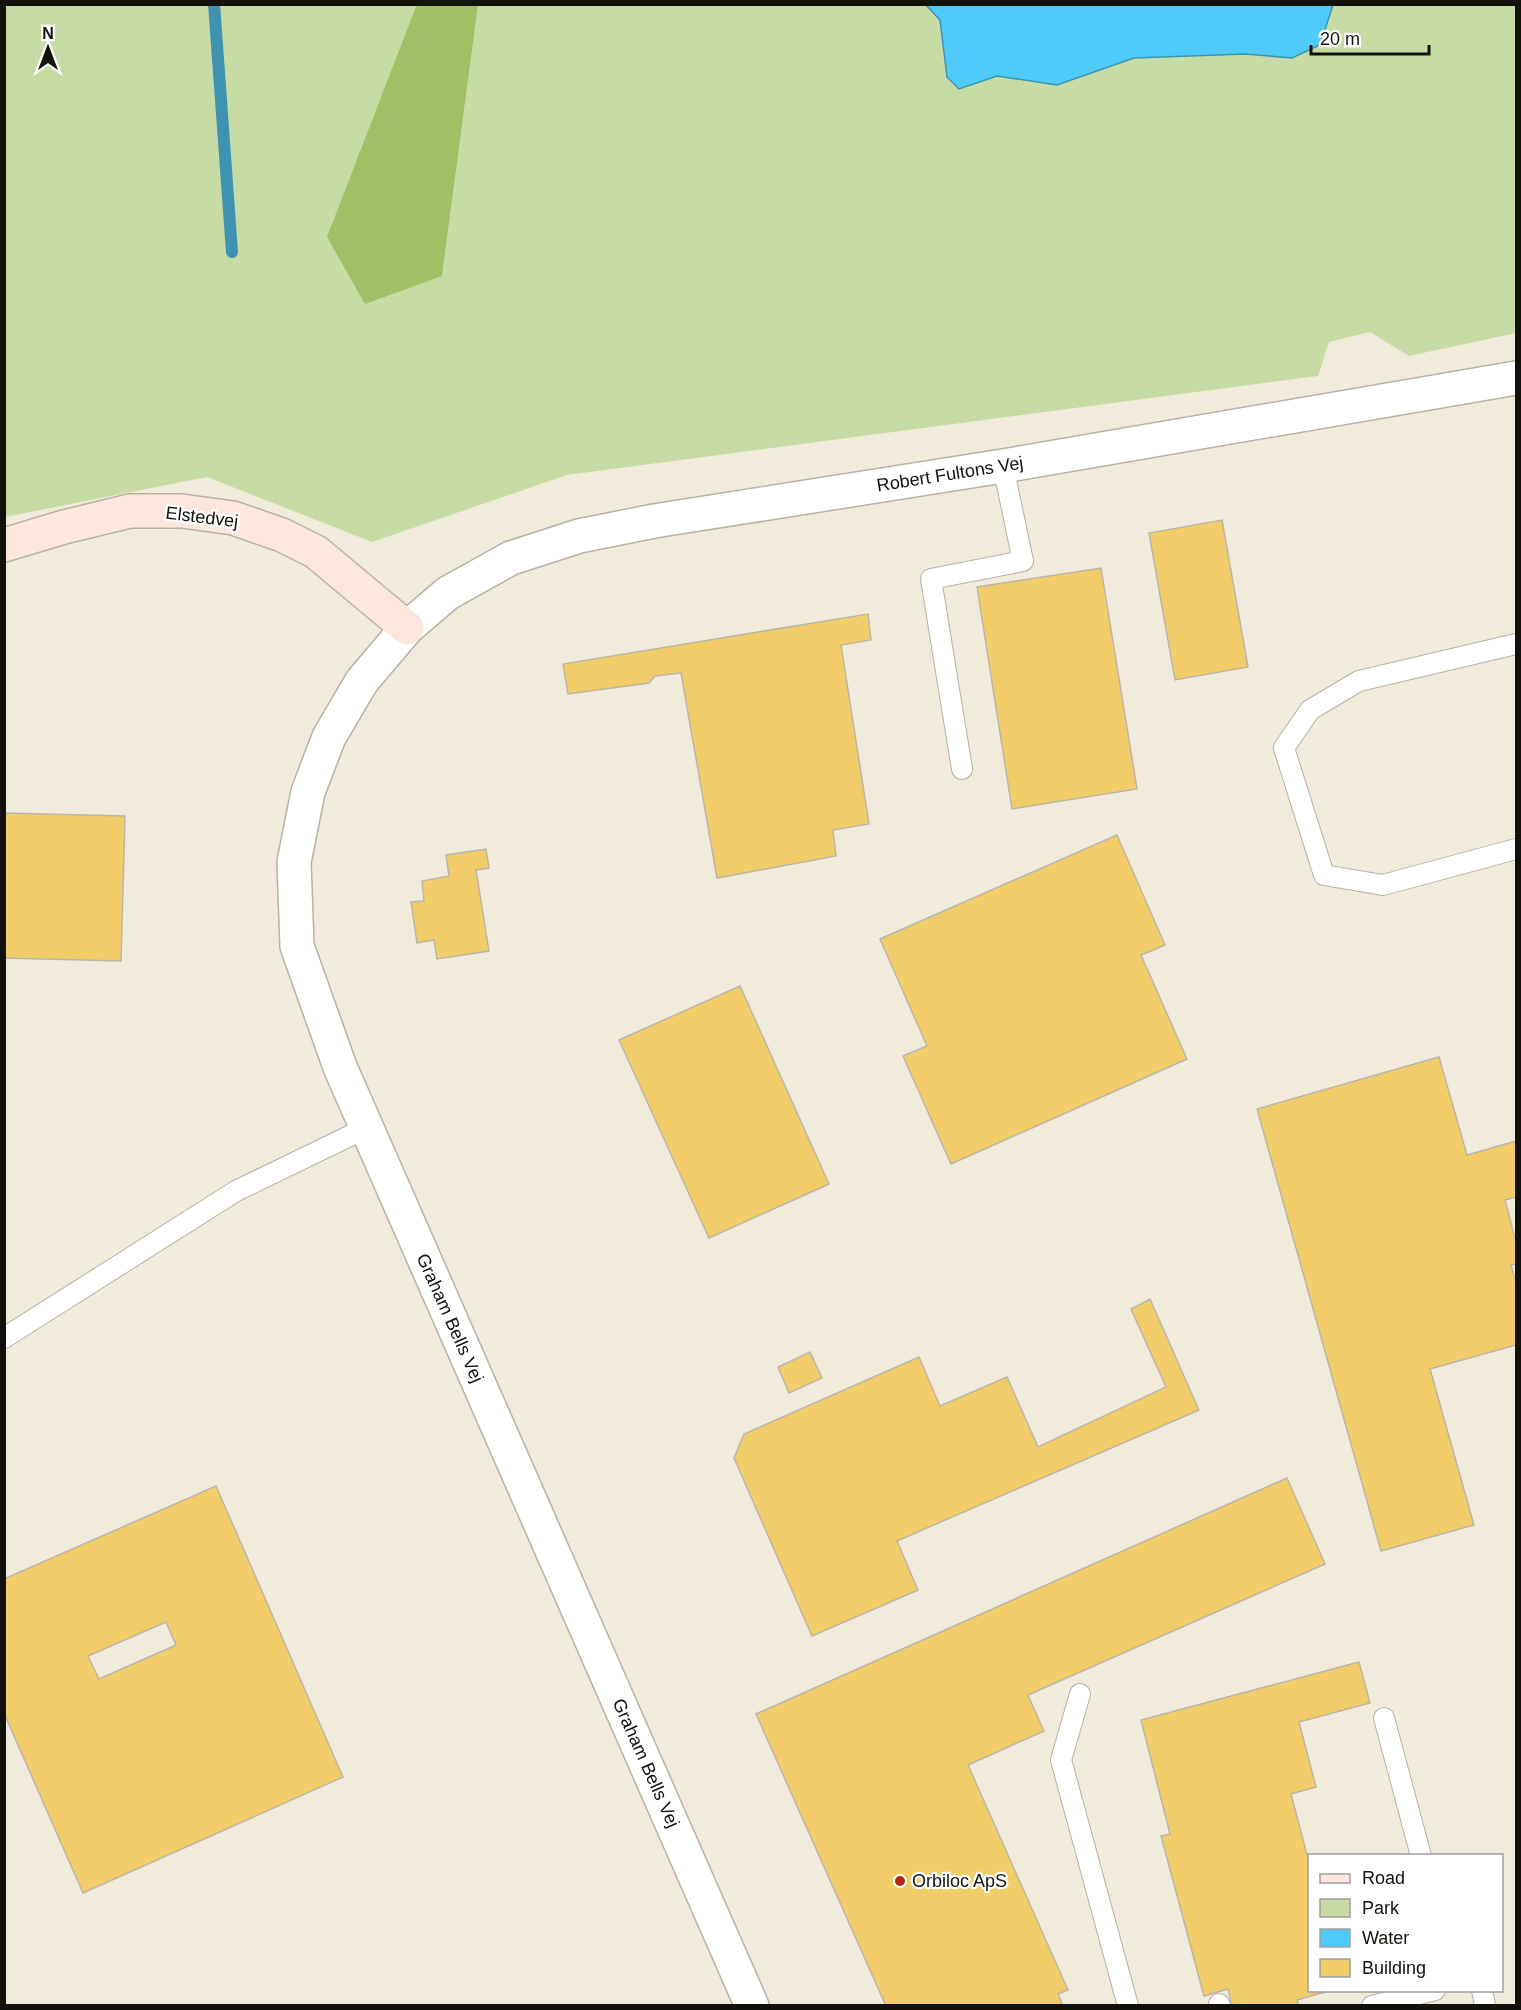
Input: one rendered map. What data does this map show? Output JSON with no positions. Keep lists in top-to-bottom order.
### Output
{
  "streets": {
    "street": ["Robert Fultons Vej", "Elstedvej", "Graham Bells Vej"]
  },
  "crossings": [
    ["Robert Fultons Vej", "Elstedvej"],
    ["Robert Fultons Vej", "Graham Bells Vej"],
    ["Elstedvej", "Graham Bells Vej"]
  ],
  "places": ["Orbiloc ApS"],
  "legend": [
    "Road",
    "Park",
    "Water",
    "Building"
  ],
  "scale_bar": "20 m",
  "north": "top"
}
